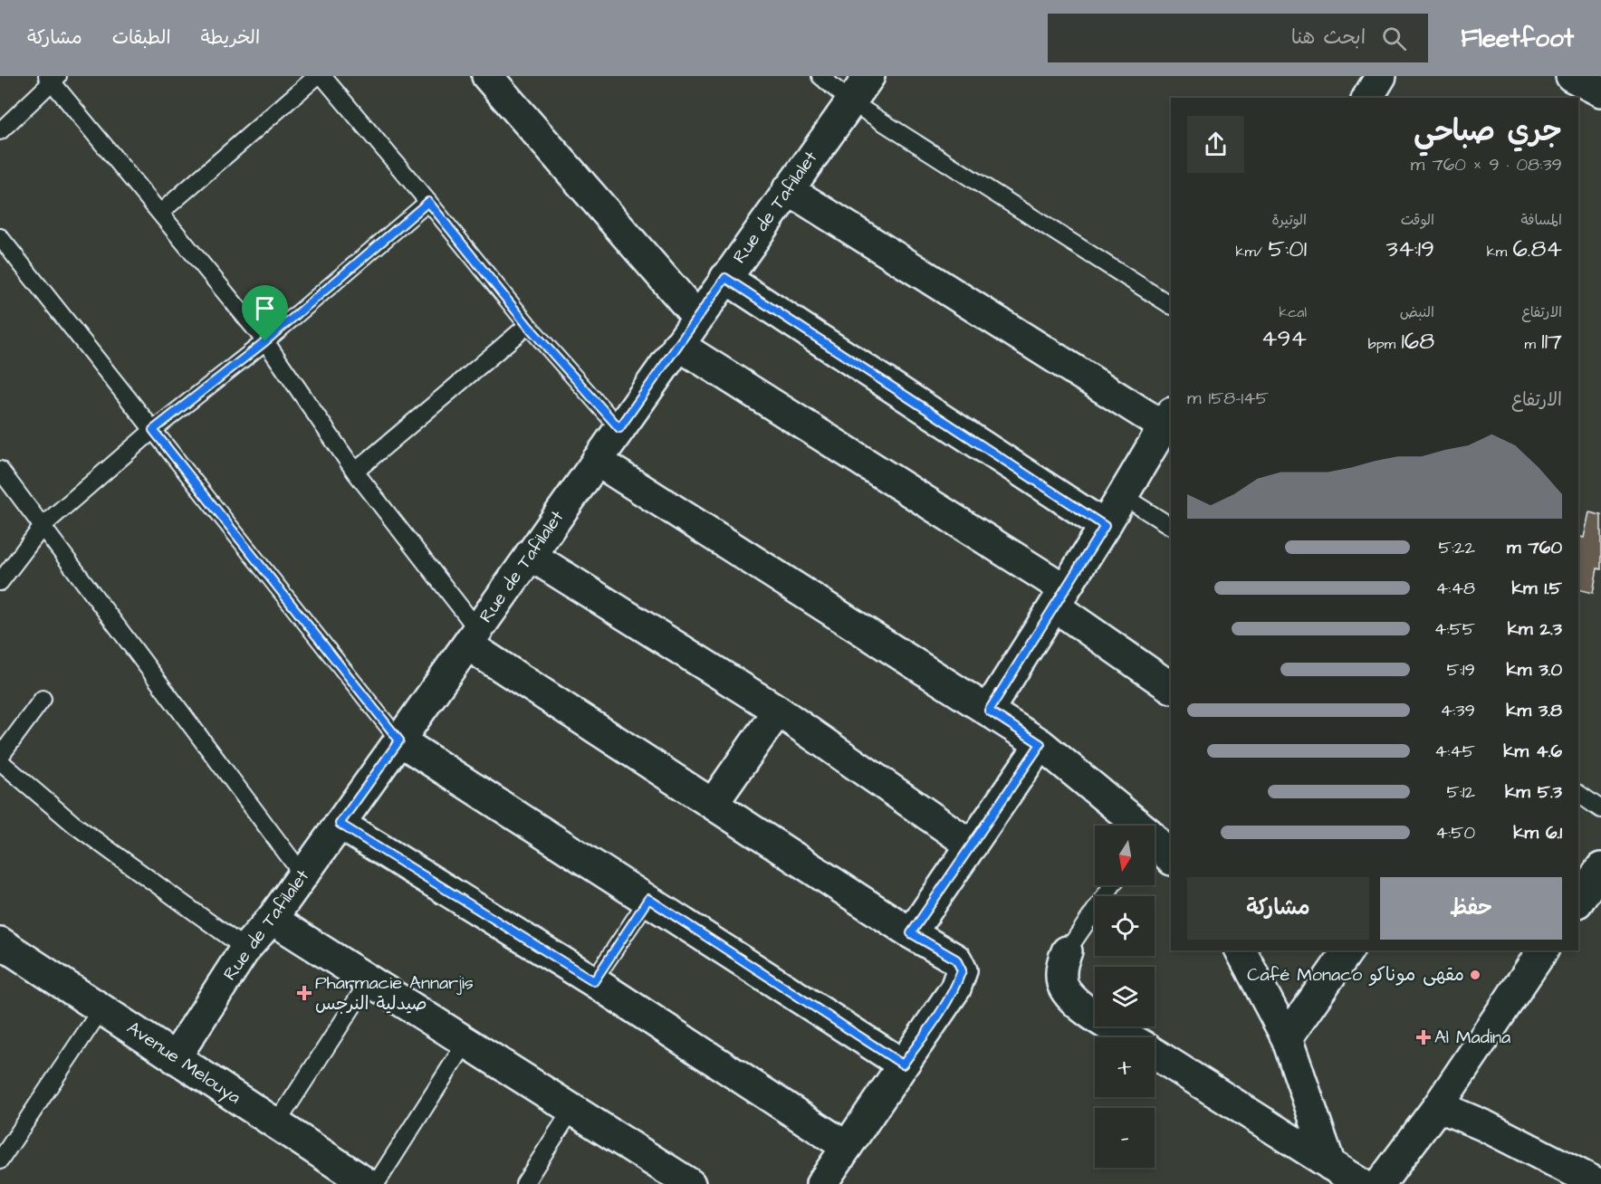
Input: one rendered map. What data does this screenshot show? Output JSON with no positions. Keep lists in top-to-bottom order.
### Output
{
  "streets": {
    "street": ["Rue de Tafilalet", "Avenue Melouya"]
  },
  "crossings": [
    ["Rue de Tafilalet", "Avenue Melouya"]
  ],
  "places": {
    "other": ["Café Monaco مقهى موناكو"],
    "health": ["Pharmacie Annarjis صيدلية النرجس", "Al Madina"]
  },
  "north": "bottom",
  "page": {
    "header": "Fleetfoot",
    "search": "ابحث هنا",
    "nav": ["الخريطة", "الطبقات", "مشاركة"],
    "heading": ["جري صباحي", "08:39 · 9 × 760 m"],
    "stats": [
      ["المسافة", "6.84 km"],
      ["الوقت", "34:19"],
      ["الوتيرة", "5:01 /km"],
      ["الارتفاع", "117 m"],
      ["النبض", "168 bpm"],
      ["kcal", "494"]
    ],
    "chart": ["الارتفاع", "145–158 m"],
    "list": [
      {
        "name": "760 m",
        "note": "5:22"
      },
      {
        "name": "1.5 km",
        "note": "4:48"
      },
      {
        "name": "2.3 km",
        "note": "4:55"
      },
      {
        "name": "3.0 km",
        "note": "5:19"
      },
      {
        "name": "3.8 km",
        "note": "4:39"
      },
      {
        "name": "4.6 km",
        "note": "4:45"
      },
      {
        "name": "5.3 km",
        "note": "5:12"
      },
      {
        "name": "6.1 km",
        "note": "4:50"
      }
    ],
    "map_buttons": ["+", "−"],
    "buttons": ["حفظ", "مشاركة"]
  }
}
